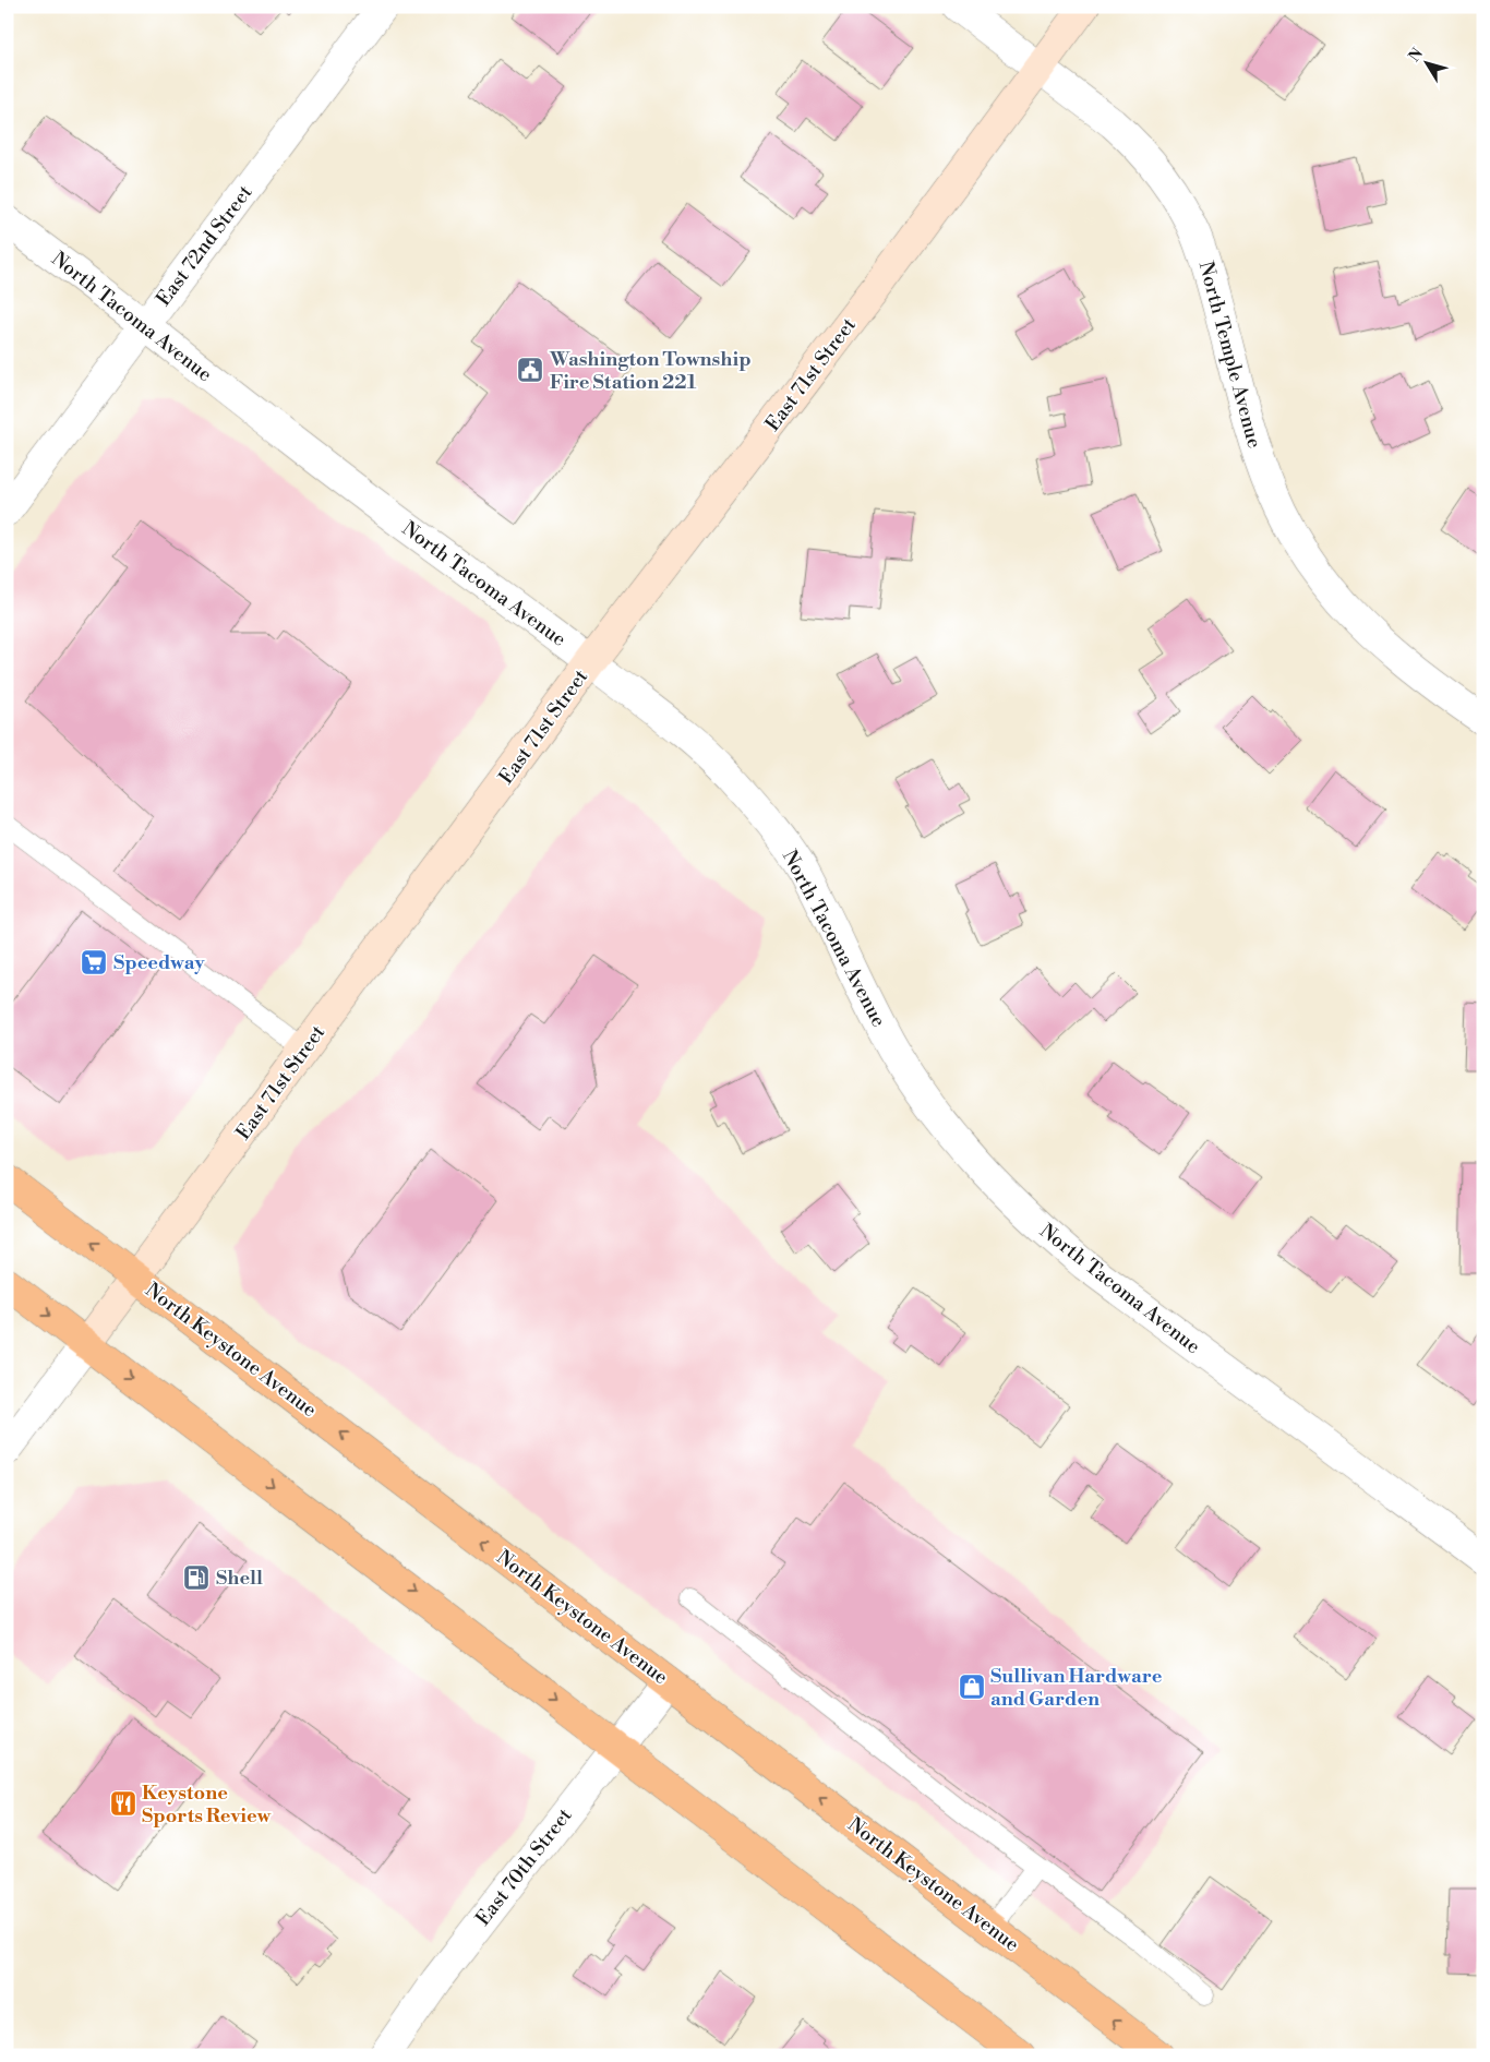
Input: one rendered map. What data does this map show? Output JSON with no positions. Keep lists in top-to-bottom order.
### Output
{
  "streets": {
    "main road": ["East 71st Street", "North Keystone Avenue"],
    "street": [
      "East 72nd Street",
      "North Tacoma Avenue",
      "North Temple Avenue",
      "East 70th Street"
    ]
  },
  "crossings": [
    ["East 72nd Street", "North Tacoma Avenue"],
    ["North Tacoma Avenue", "East 71st Street"],
    ["North Temple Avenue", "East 71st Street"],
    ["East 71st Street", "North Keystone Avenue"],
    ["North Keystone Avenue", "East 70th Street"]
  ],
  "places": {
    "public building": ["Washington Township Fire Station 221"],
    "supermarket": ["Speedway"],
    "fuel station": ["Shell"],
    "shop": ["Sullivan Hardware and Garden"],
    "restaurant": ["Keystone Sports Review"]
  },
  "north": "top left"
}
